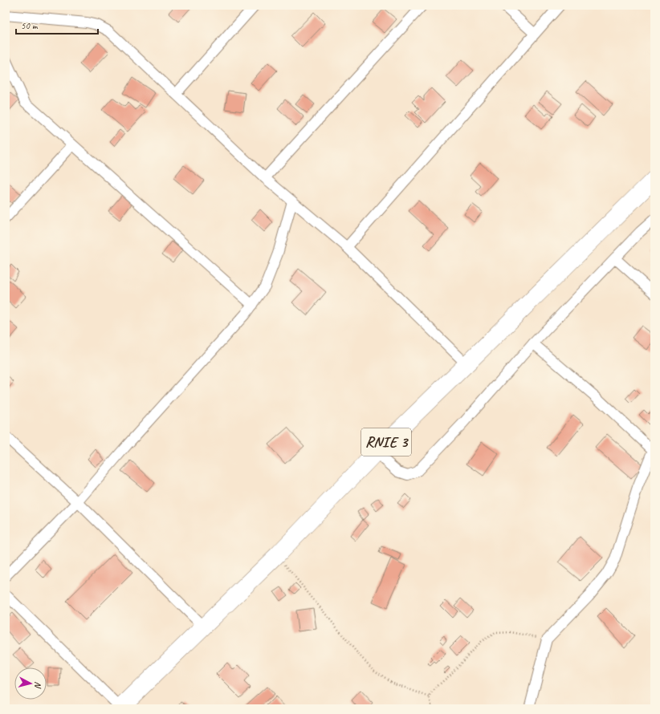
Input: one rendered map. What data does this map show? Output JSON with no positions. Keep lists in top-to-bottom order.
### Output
{
  "streets": {
    "highway": ["RNIE 3"]
  },
  "scale_bar": "50 m",
  "north": "right"
}
